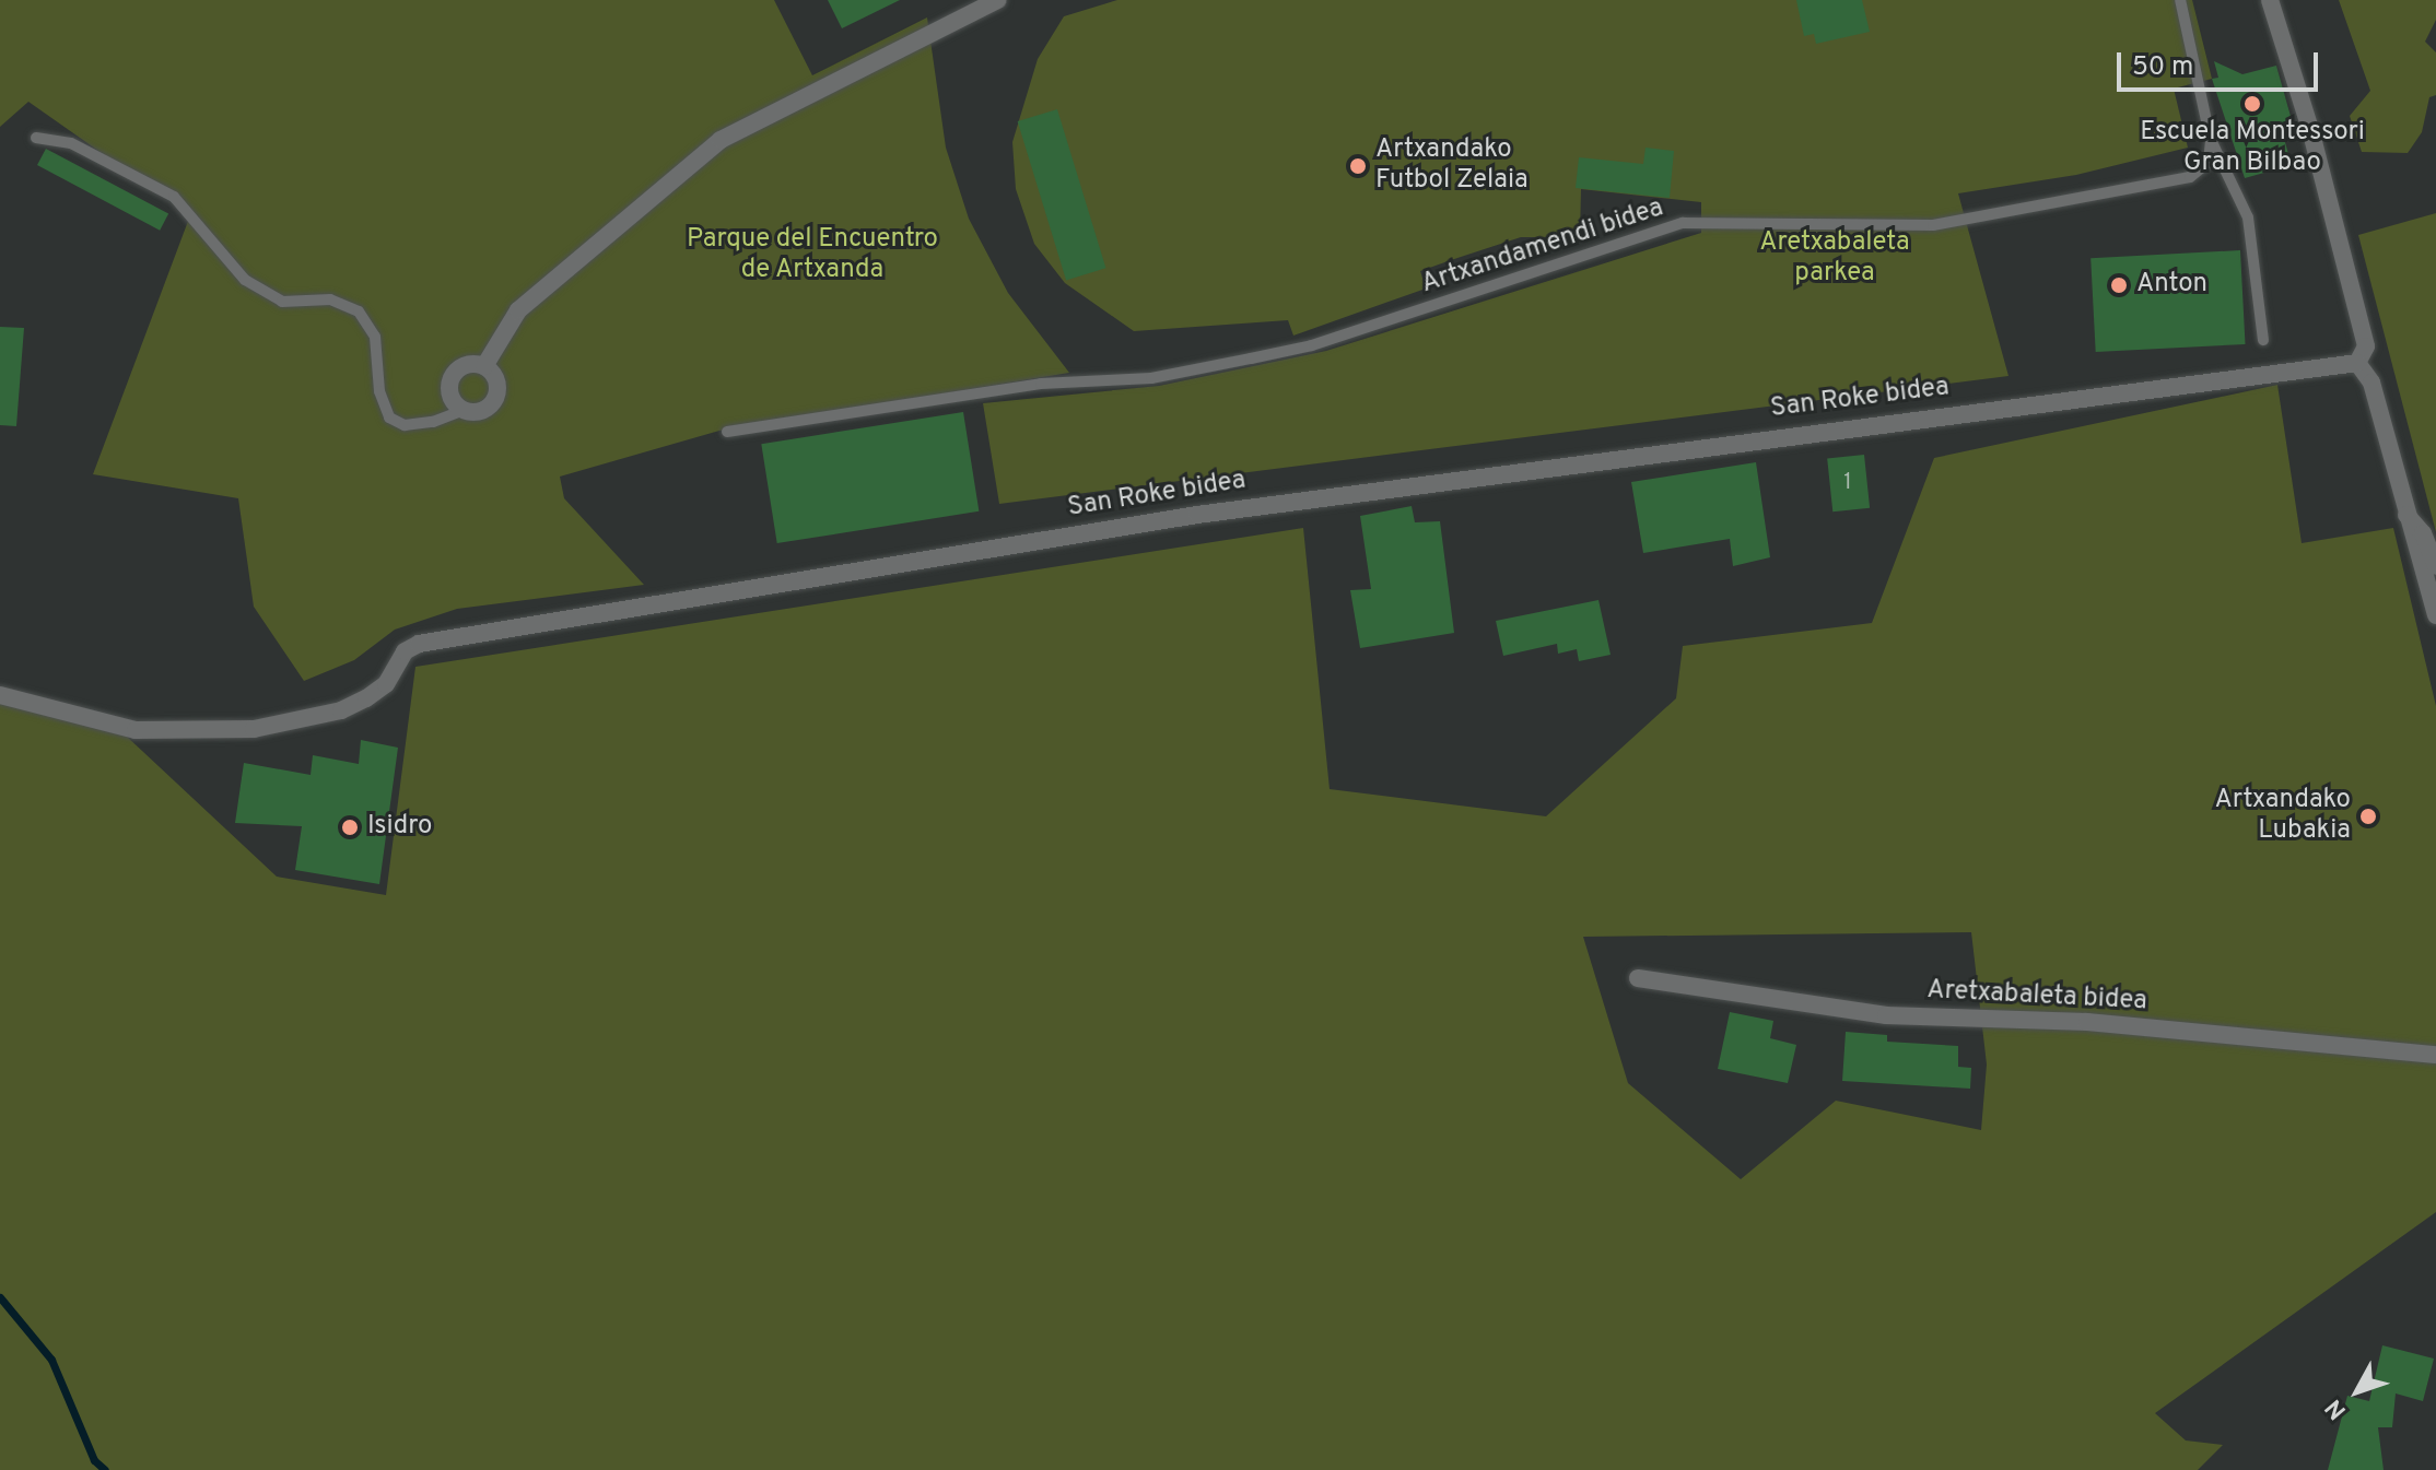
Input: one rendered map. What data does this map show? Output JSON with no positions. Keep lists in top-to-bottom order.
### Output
{
  "streets": {
    "street": ["San Roke bidea", "Aretxabaleta bidea"],
    "lane": ["Artxandamendi bidea"]
  },
  "parks": ["Parque del Encuentro de Artxanda", "Aretxabaleta parkea"],
  "places": [
    "Escuela Montessori Gran Bilbao",
    "Artxandako Futbol Zelaia",
    "Anton",
    "Artxandako Lubakia",
    "Isidro"
  ],
  "house_numbers": ["1"],
  "scale_bar": "50 m",
  "north": "bottom left"
}
